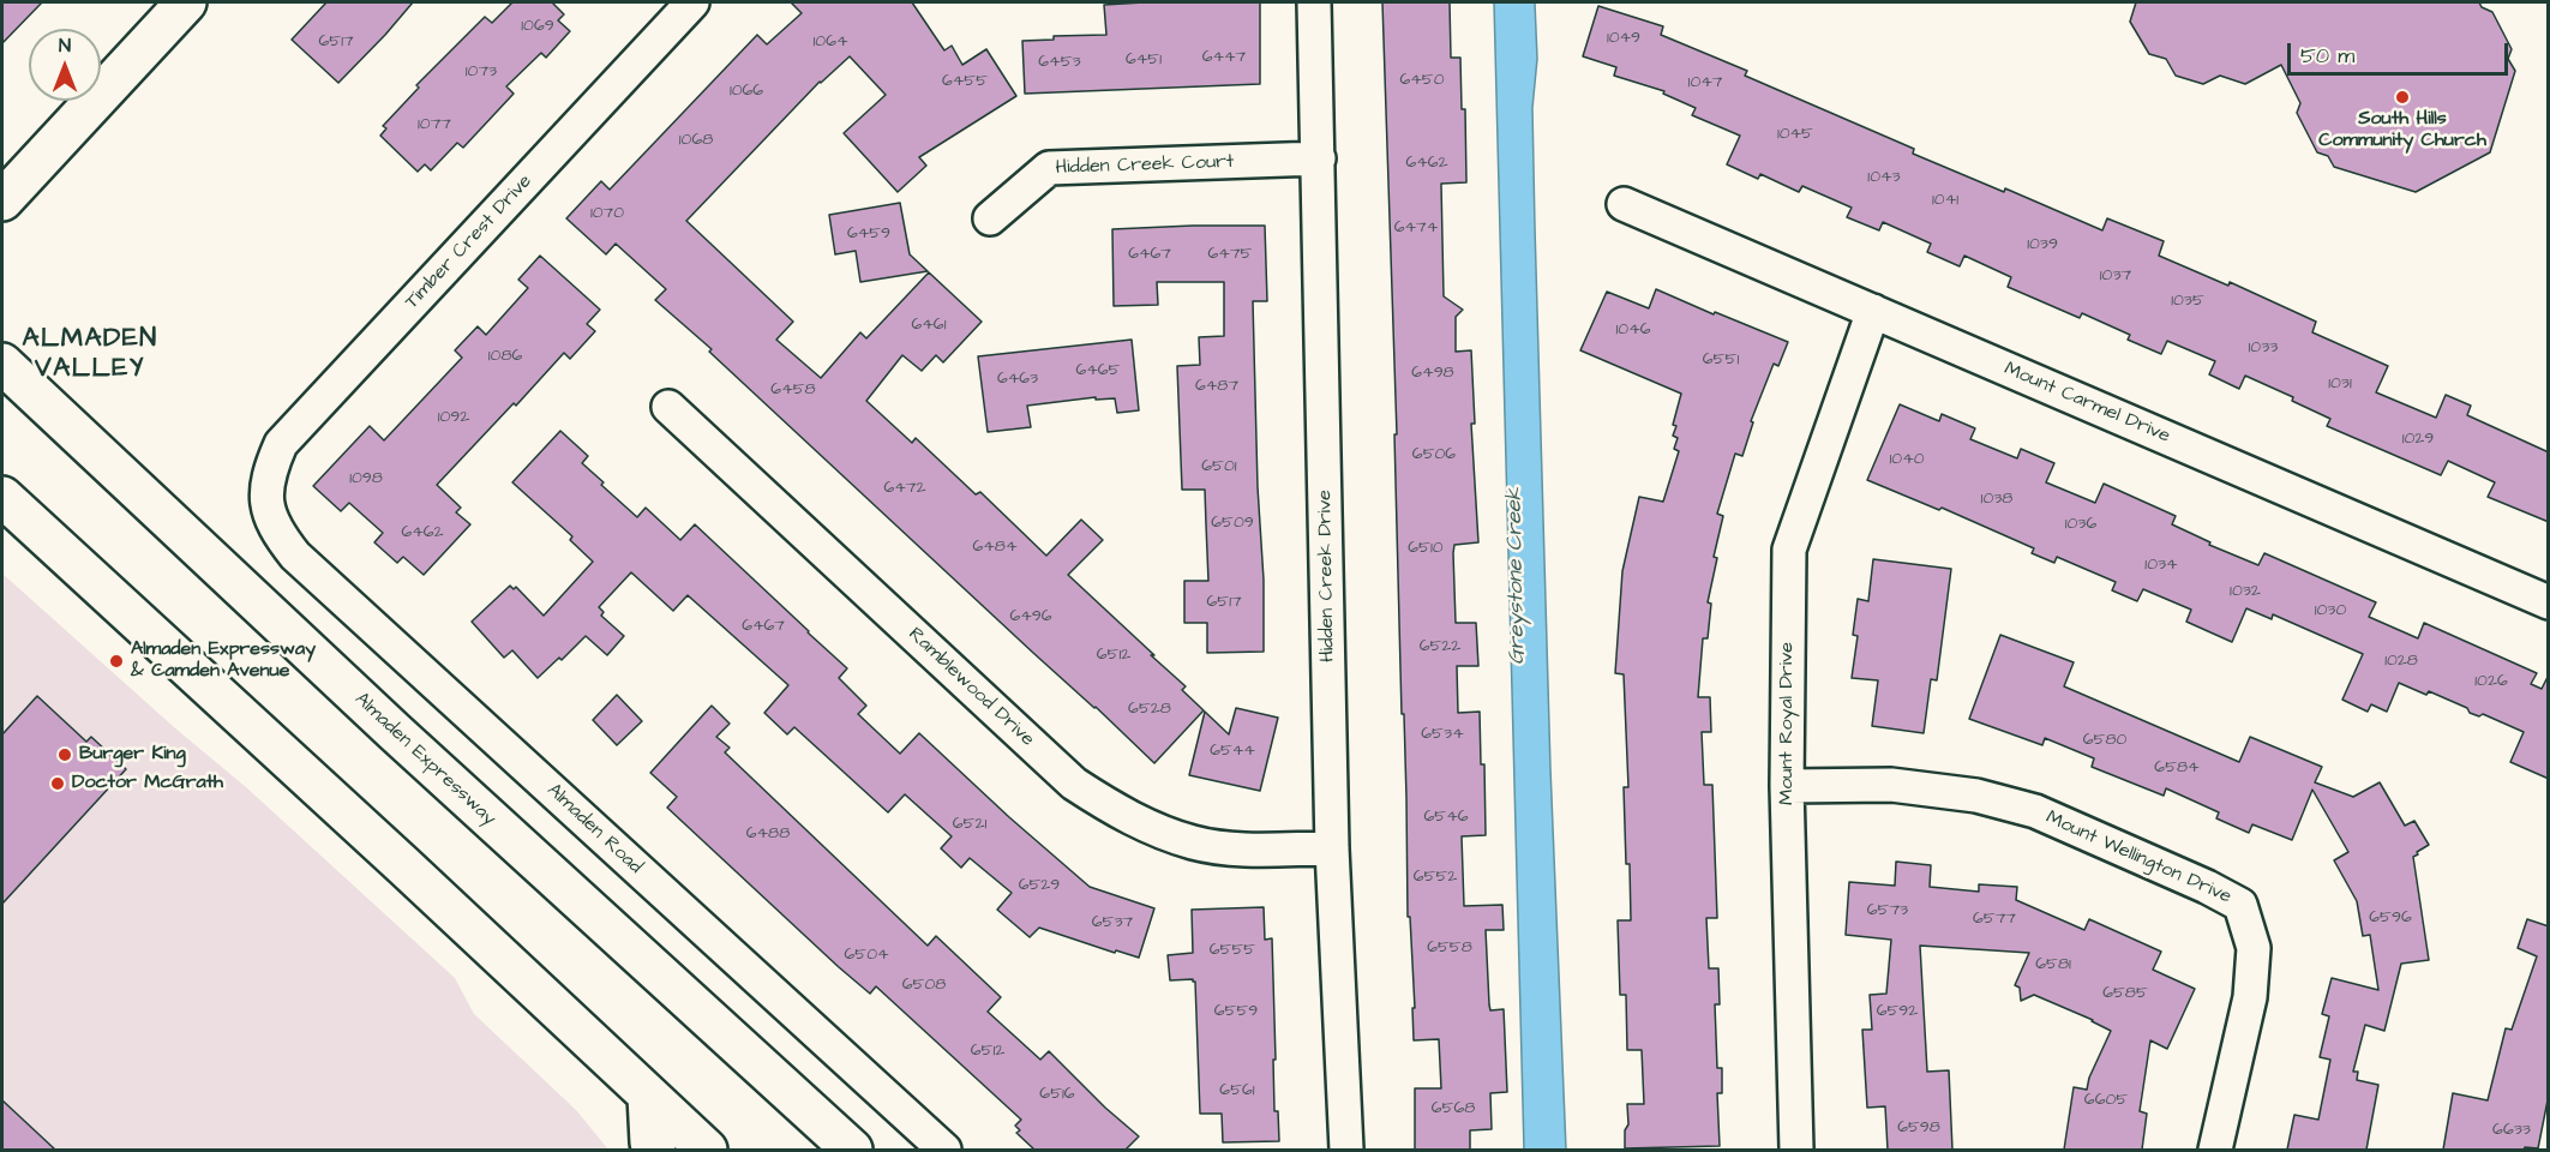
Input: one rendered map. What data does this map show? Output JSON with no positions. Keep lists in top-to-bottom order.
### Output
{
  "streets": {
    "main road": ["Almaden Expressway"],
    "street": [
      "Hidden Creek Court",
      "Timber Crest Drive",
      "Mount Carmel Drive",
      "Hidden Creek Drive",
      "Ramblewood Drive",
      "Mount Royal Drive",
      "Almaden Road",
      "Mount Wellington Drive"
    ]
  },
  "crossings": [
    ["Hidden Creek Court", "Hidden Creek Drive"],
    ["Timber Crest Drive", "Almaden Road"],
    ["Mount Carmel Drive", "Mount Royal Drive"],
    ["Hidden Creek Drive", "Ramblewood Drive"],
    ["Mount Royal Drive", "Mount Wellington Drive"]
  ],
  "districts": ["ALMADEN VALLEY"],
  "water": ["Greystone Creek"],
  "places": [
    "South Hills Community Church",
    "Almaden Expressway & Camden Avenue",
    "Burger King",
    "Doctor McGrath"
  ],
  "house_numbers": [
    "1069",
    "1049",
    "6517",
    "1064",
    "6447",
    "6451",
    "6453",
    "1073",
    "6450",
    "6455",
    "1047",
    "1066",
    "1077",
    "1045",
    "1068",
    "6462",
    "1043",
    "1041",
    "1070",
    "6474",
    "6459",
    "1039",
    "6467",
    "6475",
    "1037",
    "1035",
    "6461",
    "1046",
    "1033",
    "1086",
    "6551",
    "6465",
    "6498",
    "6463",
    "1031",
    "6487",
    "6458",
    "1092",
    "1029",
    "6506",
    "1040",
    "6501",
    "1098",
    "6472",
    "1038",
    "6509",
    "1036",
    "6462",
    "6484",
    "6510",
    "1034",
    "1032",
    "6517",
    "1030",
    "6496",
    "6467",
    "6522",
    "6512",
    "1028",
    "1026",
    "6528",
    "6534",
    "6580",
    "6544",
    "6584",
    "6546",
    "6521",
    "6488",
    "6552",
    "6529",
    "6573",
    "6596",
    "6577",
    "6537",
    "6558",
    "6555",
    "6504",
    "6581",
    "6508",
    "6585",
    "6559",
    "6592",
    "6512",
    "6561",
    "6516",
    "6605",
    "6568",
    "6598",
    "6633"
  ],
  "scale_bar": "50 m",
  "north": "top"
}
